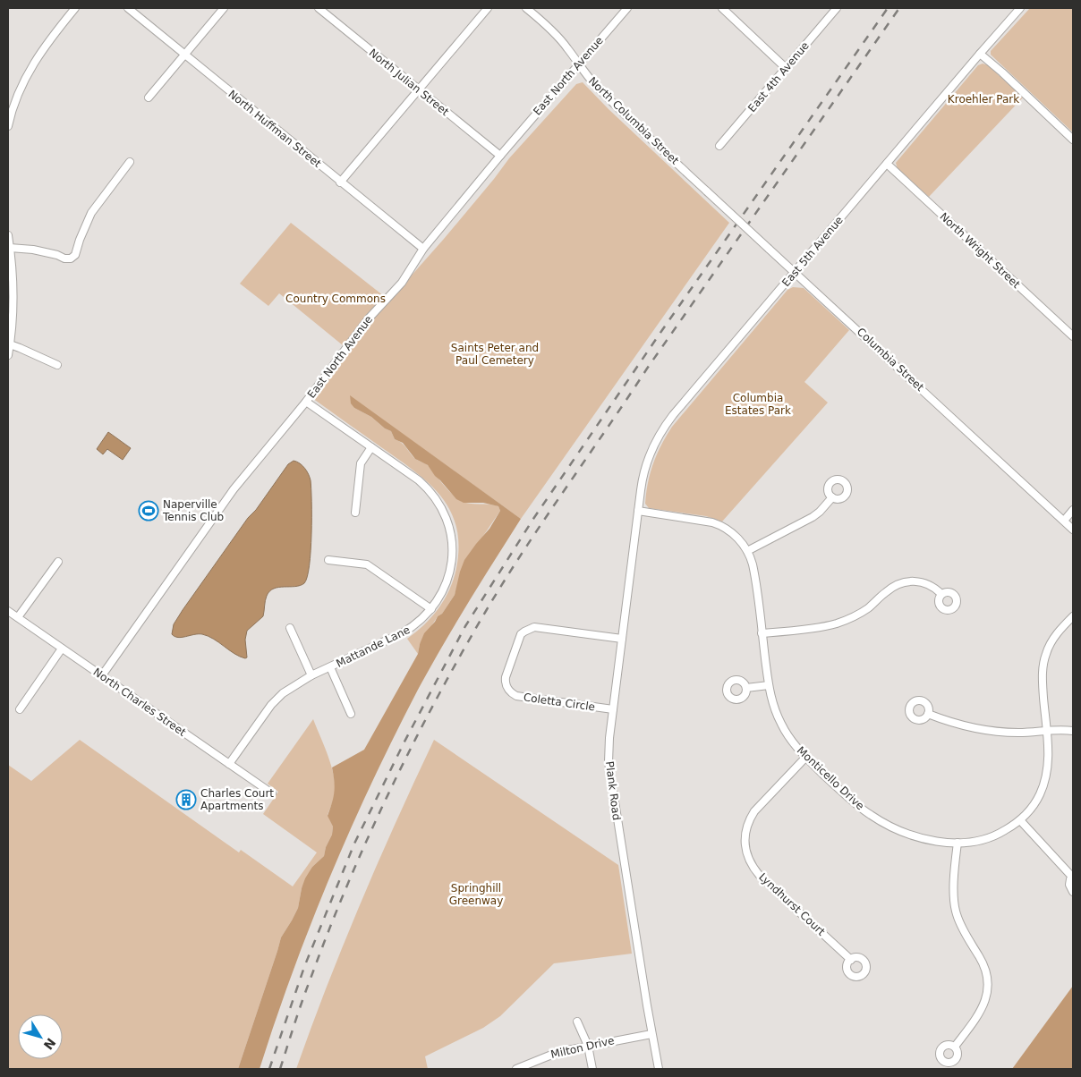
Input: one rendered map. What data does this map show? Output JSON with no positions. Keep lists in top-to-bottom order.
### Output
{
  "streets": {
    "street": [
      "East North Avenue",
      "East 4th Avenue",
      "North Julian Street",
      "North Columbia Street",
      "North Huffman Street",
      "North Wright Street",
      "East 5th Avenue",
      "Columbia Street",
      "Mattande Lane",
      "North Charles Street",
      "Coletta Circle",
      "Monticello Drive",
      "Plank Road",
      "Lyndhurst Court",
      "Milton Drive"
    ]
  },
  "crossings": [
    ["East North Avenue", "North Julian Street"],
    ["East North Avenue", "North Columbia Street"],
    ["East North Avenue", "North Huffman Street"],
    ["East North Avenue", "Mattande Lane"],
    ["East North Avenue", "North Charles Street"],
    ["North Columbia Street", "Columbia Street"],
    ["North Wright Street", "East 5th Avenue"],
    ["East 5th Avenue", "Columbia Street"],
    ["East 5th Avenue", "Monticello Drive"],
    ["East 5th Avenue", "Plank Road"],
    ["Mattande Lane", "North Charles Street"],
    ["Coletta Circle", "Plank Road"],
    ["Monticello Drive", "Plank Road"],
    ["Monticello Drive", "Lyndhurst Court"],
    ["Plank Road", "Milton Drive"]
  ],
  "parks": [
    "Kroehler Park",
    "Country Commons",
    "Saints Peter and Paul Cemetery",
    "Columbia Estates Park",
    "Springhill Greenway"
  ],
  "places": {
    "sports": ["Naperville Tennis Club"],
    "building": ["Charles Court Apartments"]
  },
  "north": "bottom right"
}
